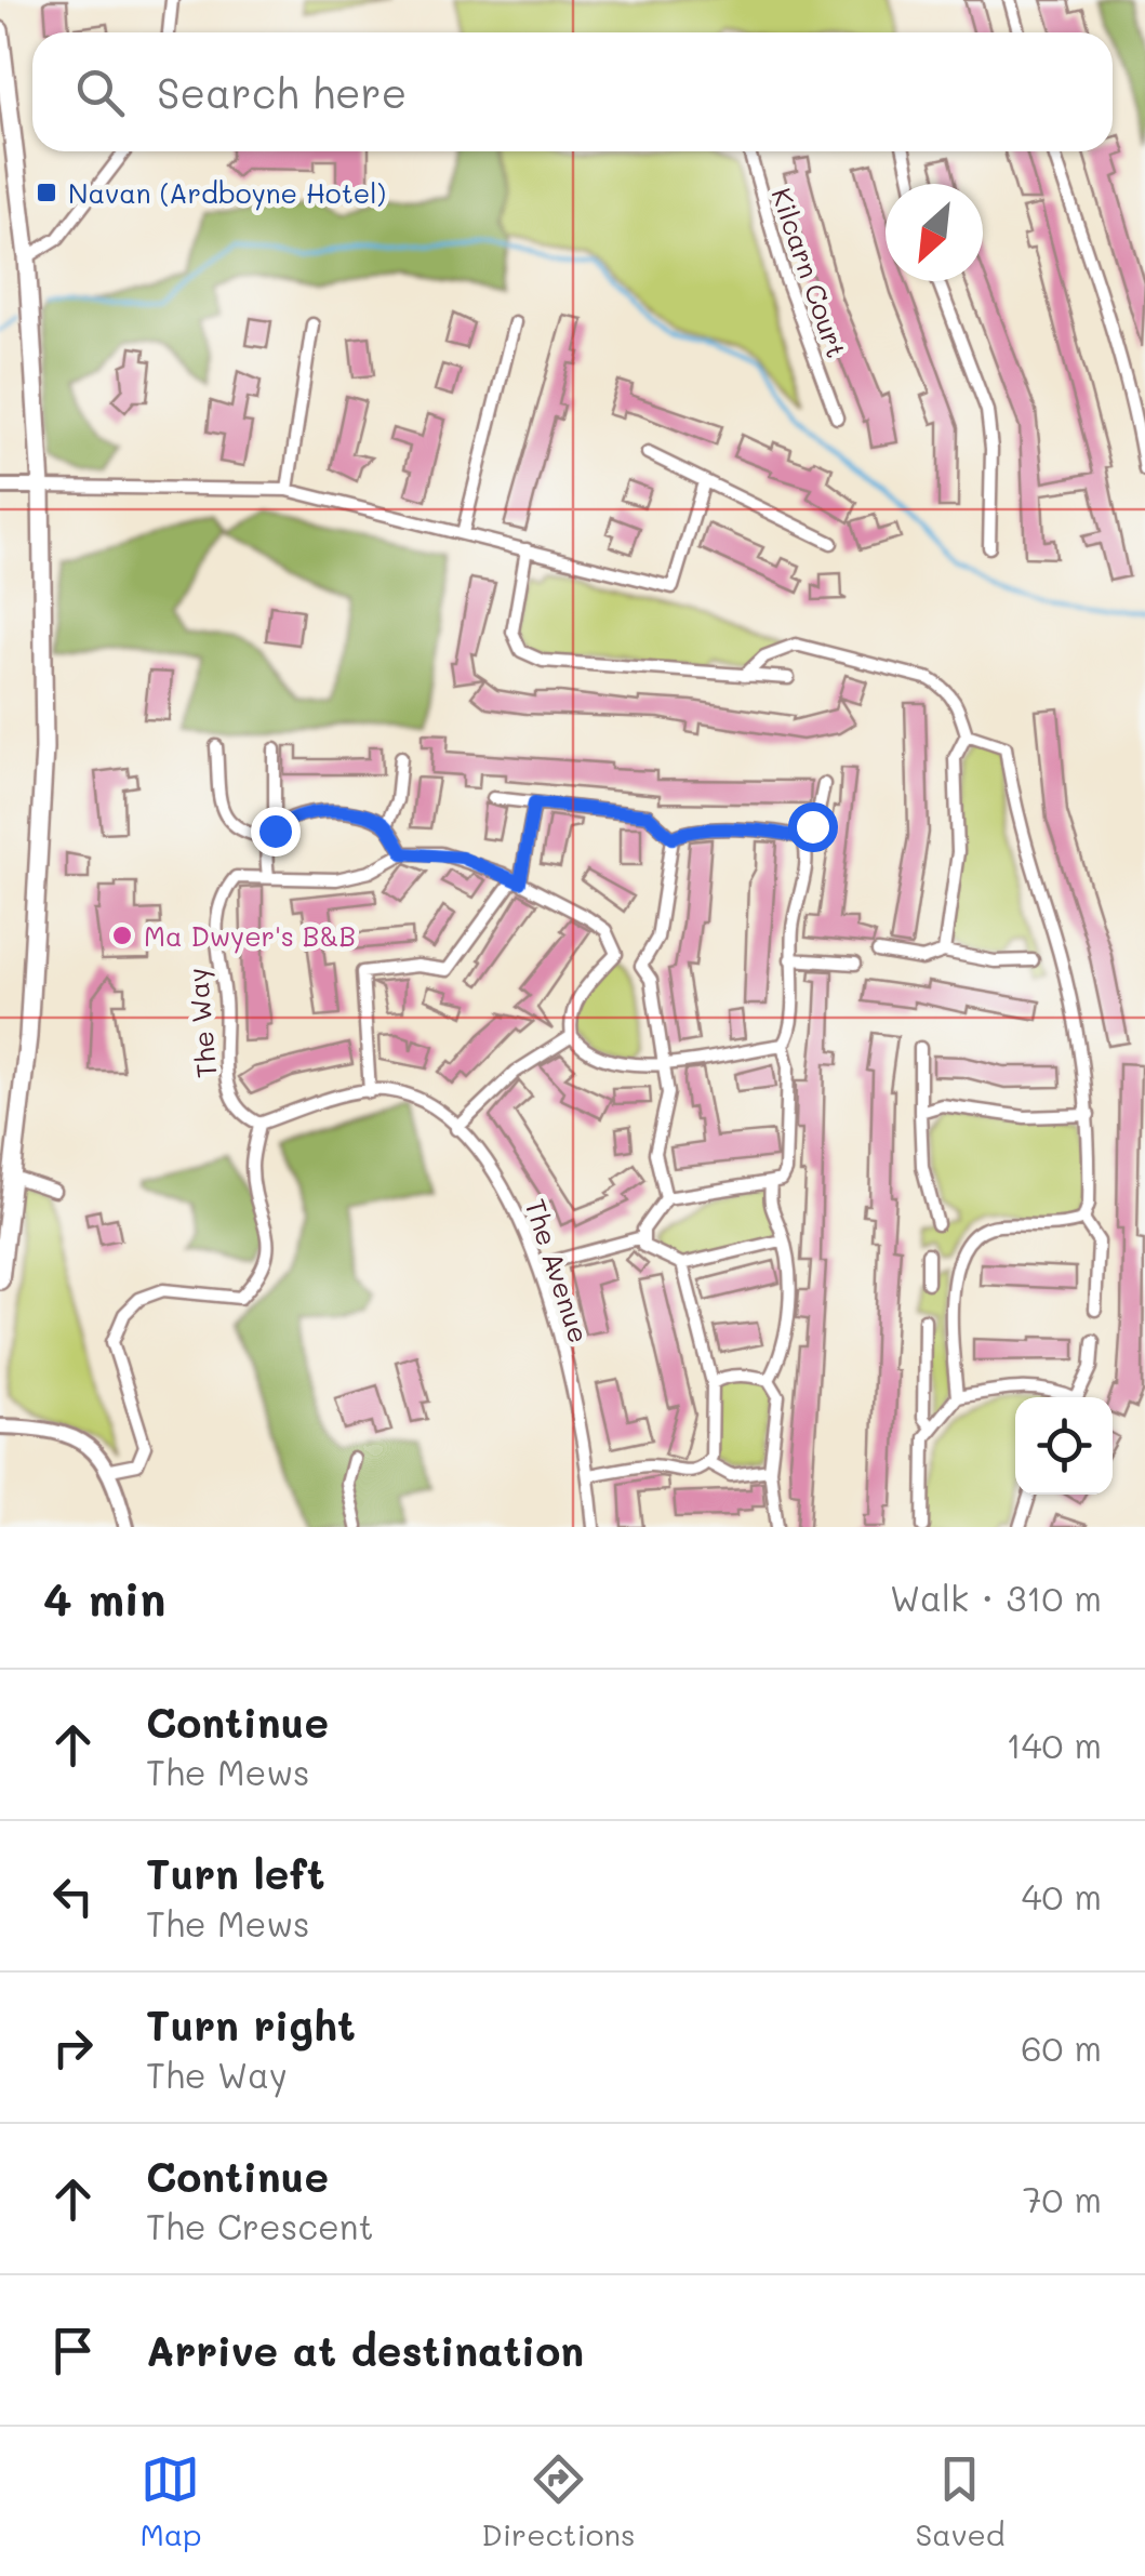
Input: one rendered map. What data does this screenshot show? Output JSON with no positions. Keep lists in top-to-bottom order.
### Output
{
  "streets": {
    "street": ["Kilcarn Court", "The Way", "The Avenue"]
  },
  "crossings": [
    ["The Way", "The Avenue"]
  ],
  "places": {
    "transit": ["Navan (Ardboyne Hotel)"],
    "other": ["Ma Dwyer's B&B"]
  },
  "north": "bottom left",
  "page": {
    "search": "Search here",
    "heading": ["4 min", "Walk · 310 m"],
    "list": [
      ["Continue", "The Mews", "140 m"],
      ["Turn left", "The Mews", "40 m"],
      ["Turn right", "The Way", "60 m"],
      ["Continue", "The Crescent", "70 m"],
      "Arrive at destination"
    ],
    "nav": ["Map", "Directions", "Saved"]
  }
}
